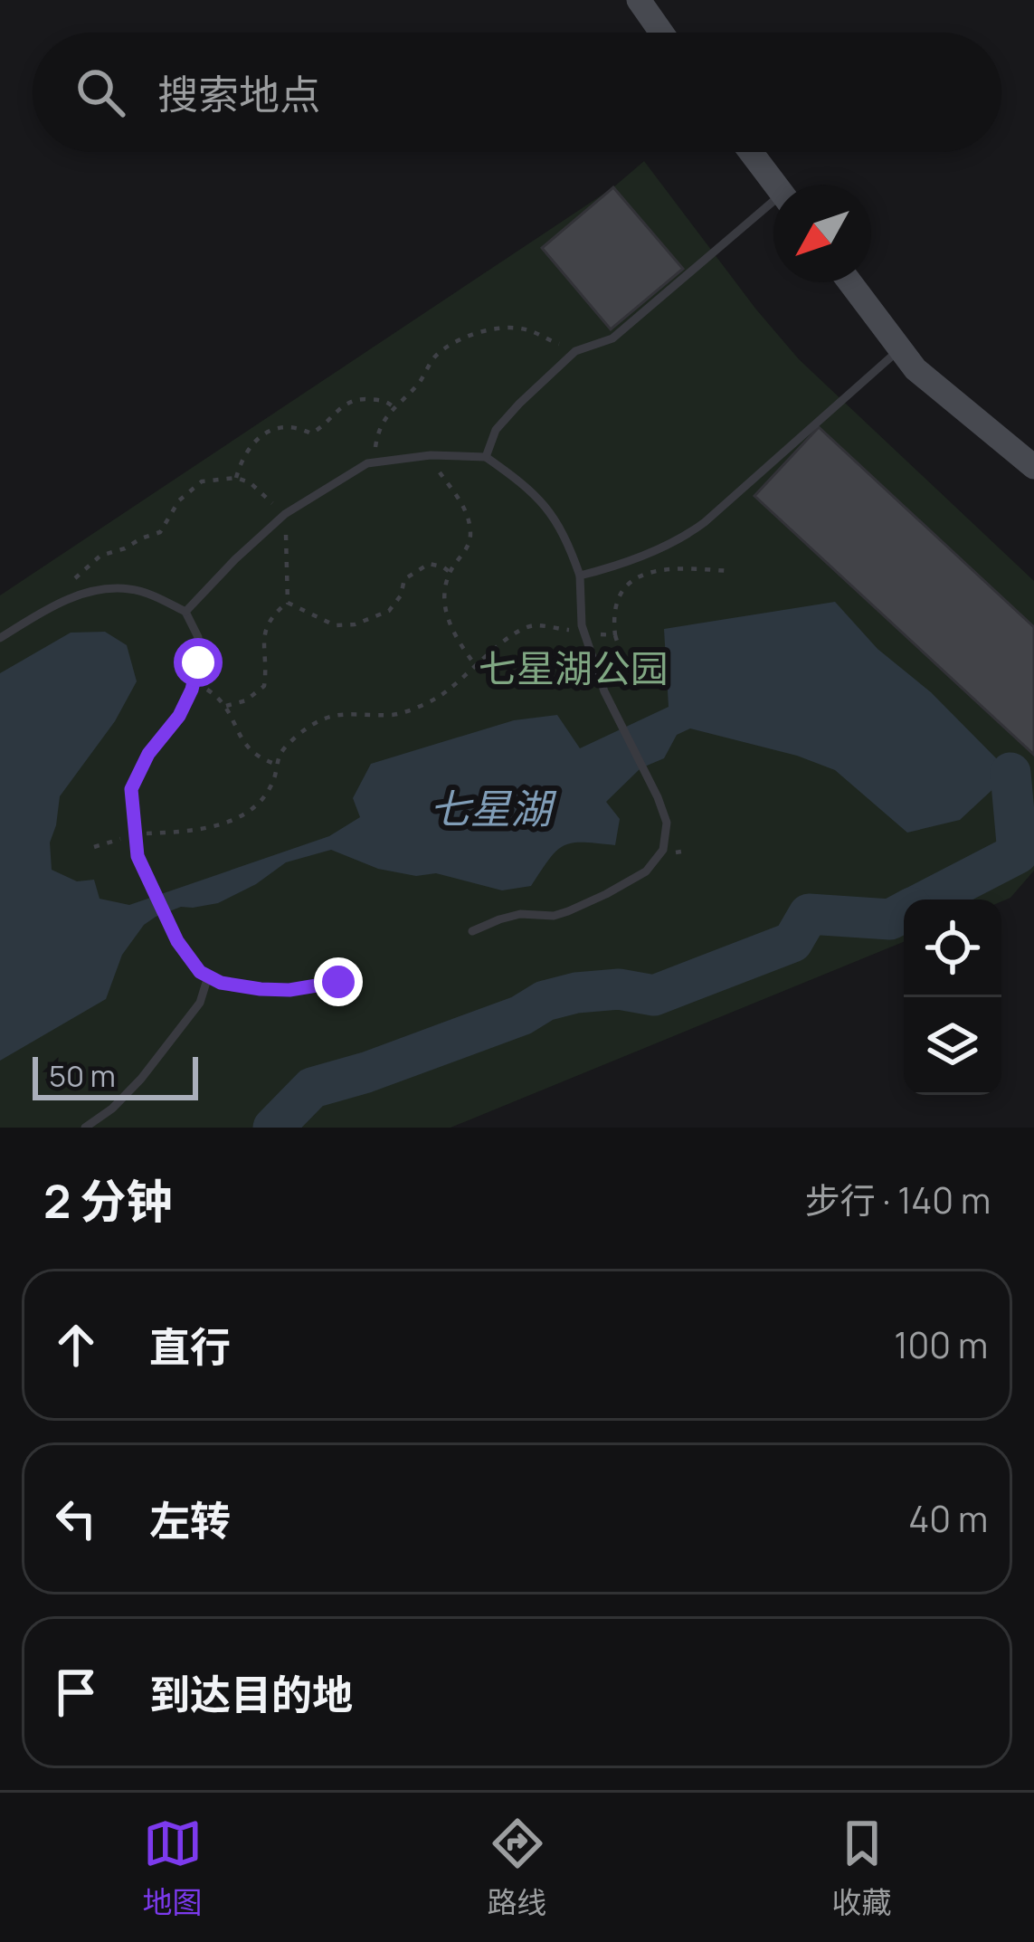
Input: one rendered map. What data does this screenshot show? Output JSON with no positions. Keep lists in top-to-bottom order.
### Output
{
  "water": ["七星湖"],
  "parks": ["七星湖公园"],
  "scale_bar": "50 m",
  "north": "bottom left",
  "page": {
    "search": "搜索地点",
    "scale": "50 m",
    "heading": ["2 分钟", "步行 · 140 m"],
    "list": [
      ["直行", "100 m"],
      ["左转", "40 m"],
      "到达目的地"
    ],
    "nav": ["地图", "路线", "收藏"]
  }
}
